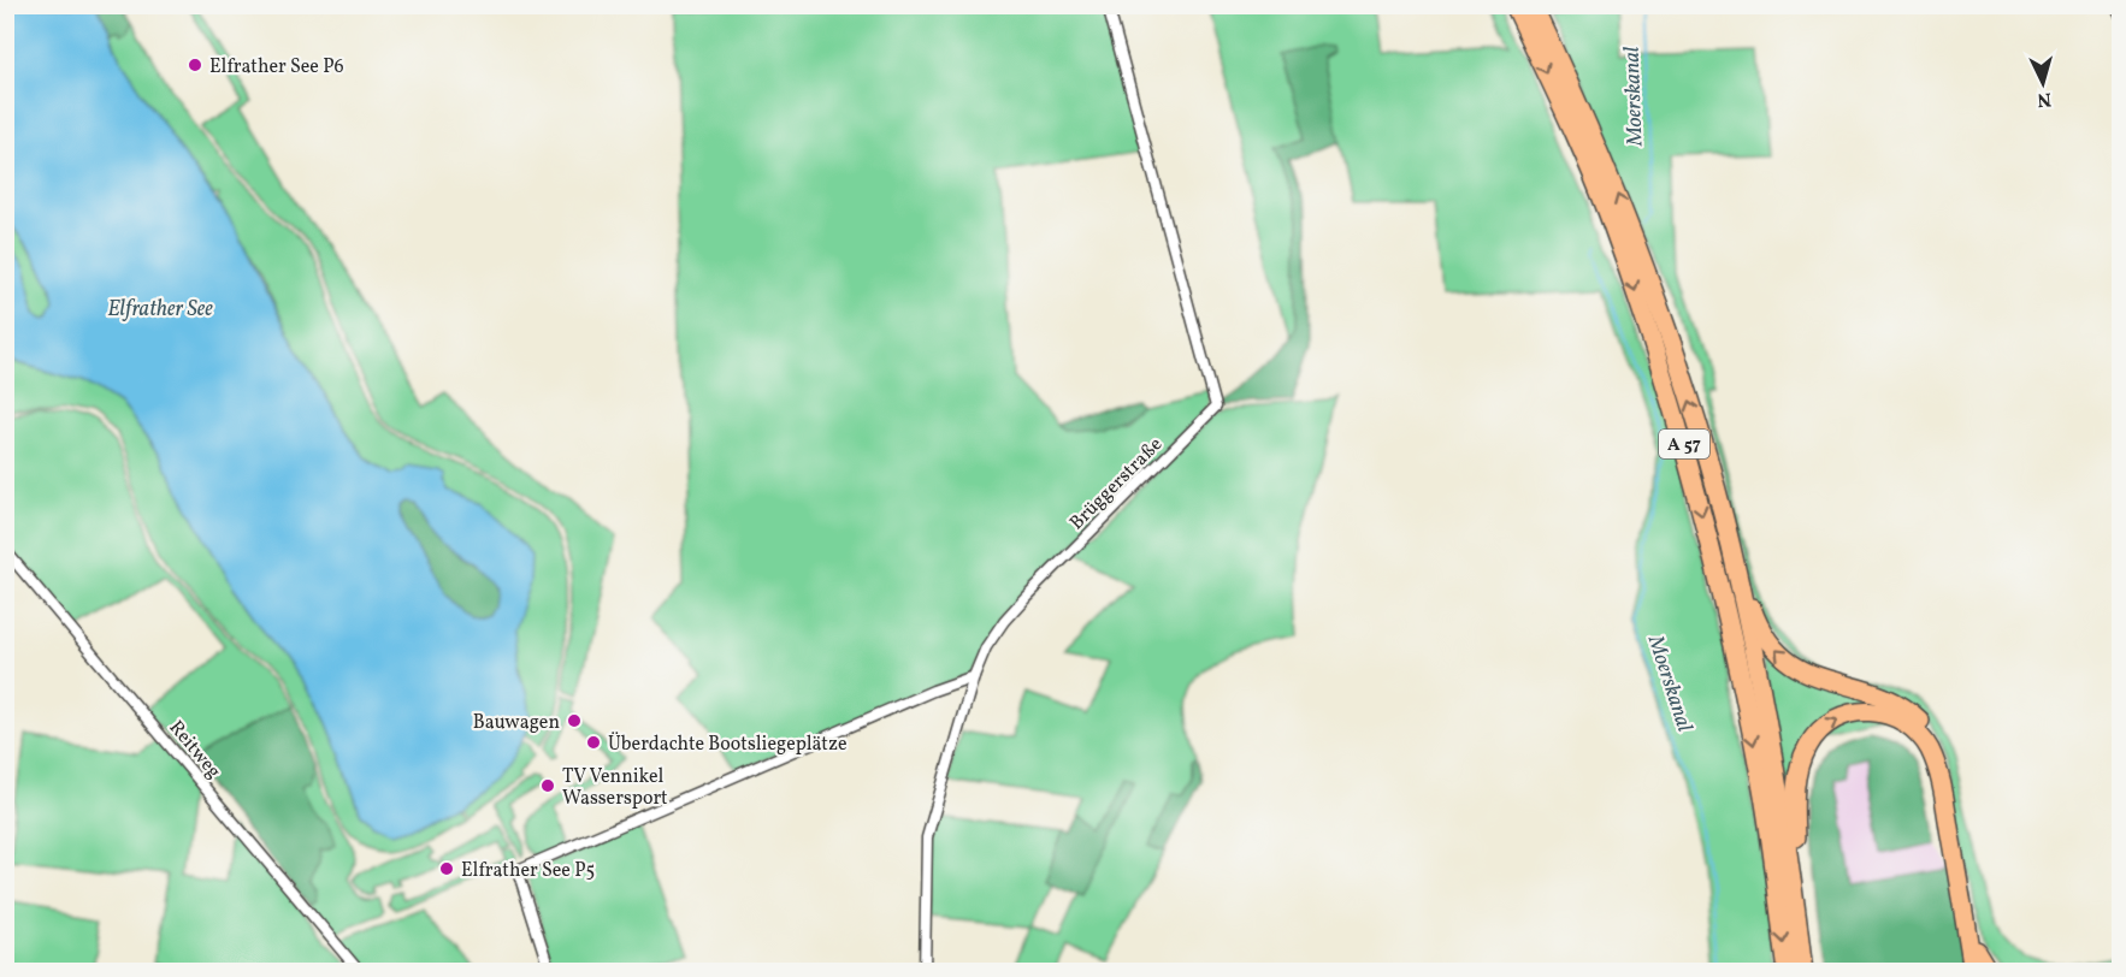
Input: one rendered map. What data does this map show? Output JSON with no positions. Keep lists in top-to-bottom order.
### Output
{
  "streets": {
    "highway": ["A 57"],
    "street": ["Brüggerstraße", "Reitweg"]
  },
  "water": ["Moerskanal", "Elfrather See"],
  "places": [
    "Elfrather See P6",
    "Bauwagen",
    "Überdachte Bootsliegeplätze",
    "TV Vennikel Wassersport",
    "Elfrather See P5"
  ],
  "north": "bottom"
}
